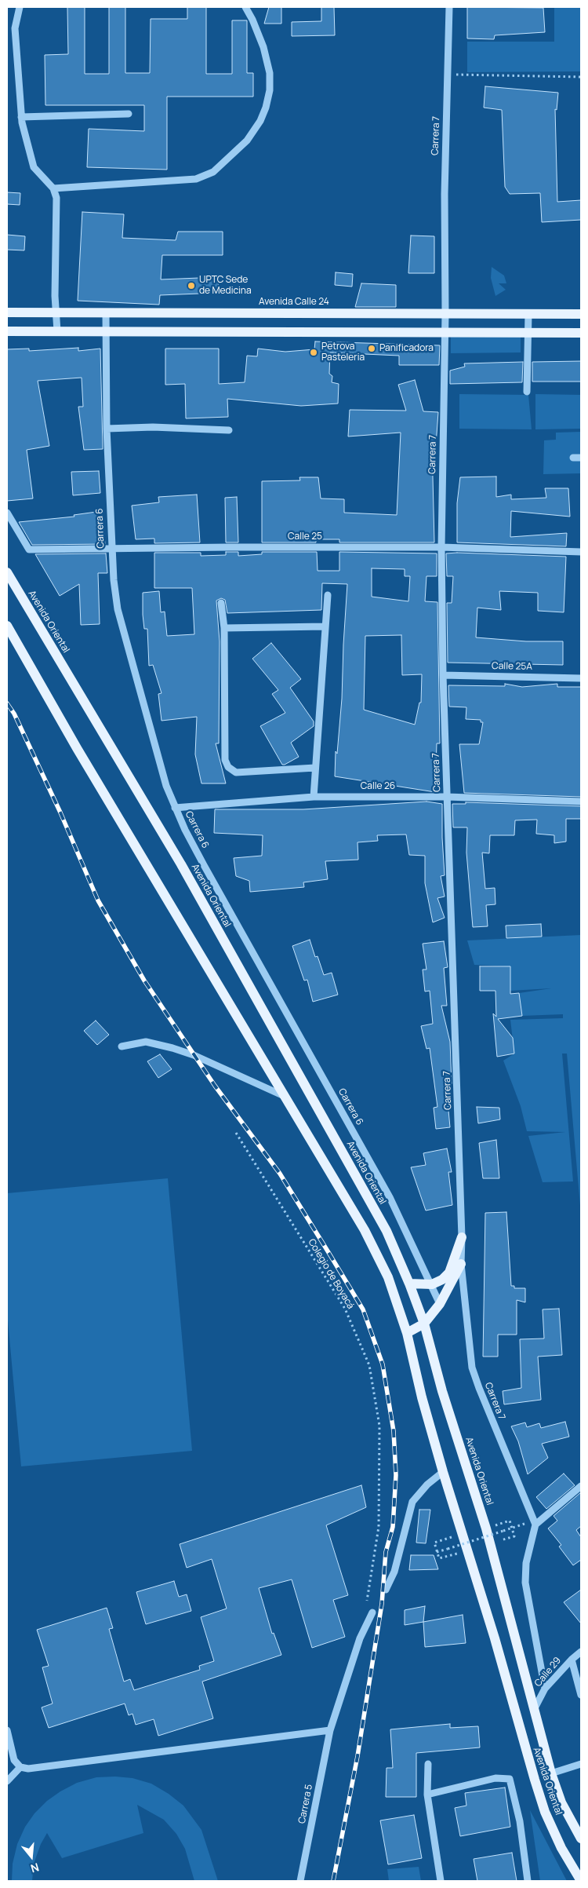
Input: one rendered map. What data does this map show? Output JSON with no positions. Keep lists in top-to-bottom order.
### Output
{
  "streets": {
    "main road": ["Avenida Calle 24", "Avenida Oriental"],
    "street": [
      "Carrera 7",
      "Carrera 6",
      "Calle 25",
      "Calle 25A",
      "Calle 26",
      "Calle 29",
      "Carrera 5"
    ],
    "path": ["Colegio de Boyacá"]
  },
  "crossings": [
    ["Carrera 7", "Avenida Calle 24"],
    ["Carrera 7", "Calle 25"],
    ["Carrera 7", "Calle 25A"],
    ["Carrera 7", "Calle 26"],
    ["Avenida Calle 24", "Carrera 6"],
    ["Carrera 6", "Calle 25"],
    ["Carrera 6", "Calle 26"],
    ["Avenida Oriental", "Calle 29"]
  ],
  "places": ["UPTC Sede de Medicina", "Panificadora", "Petrova Pasteleria"],
  "north": "bottom"
}
